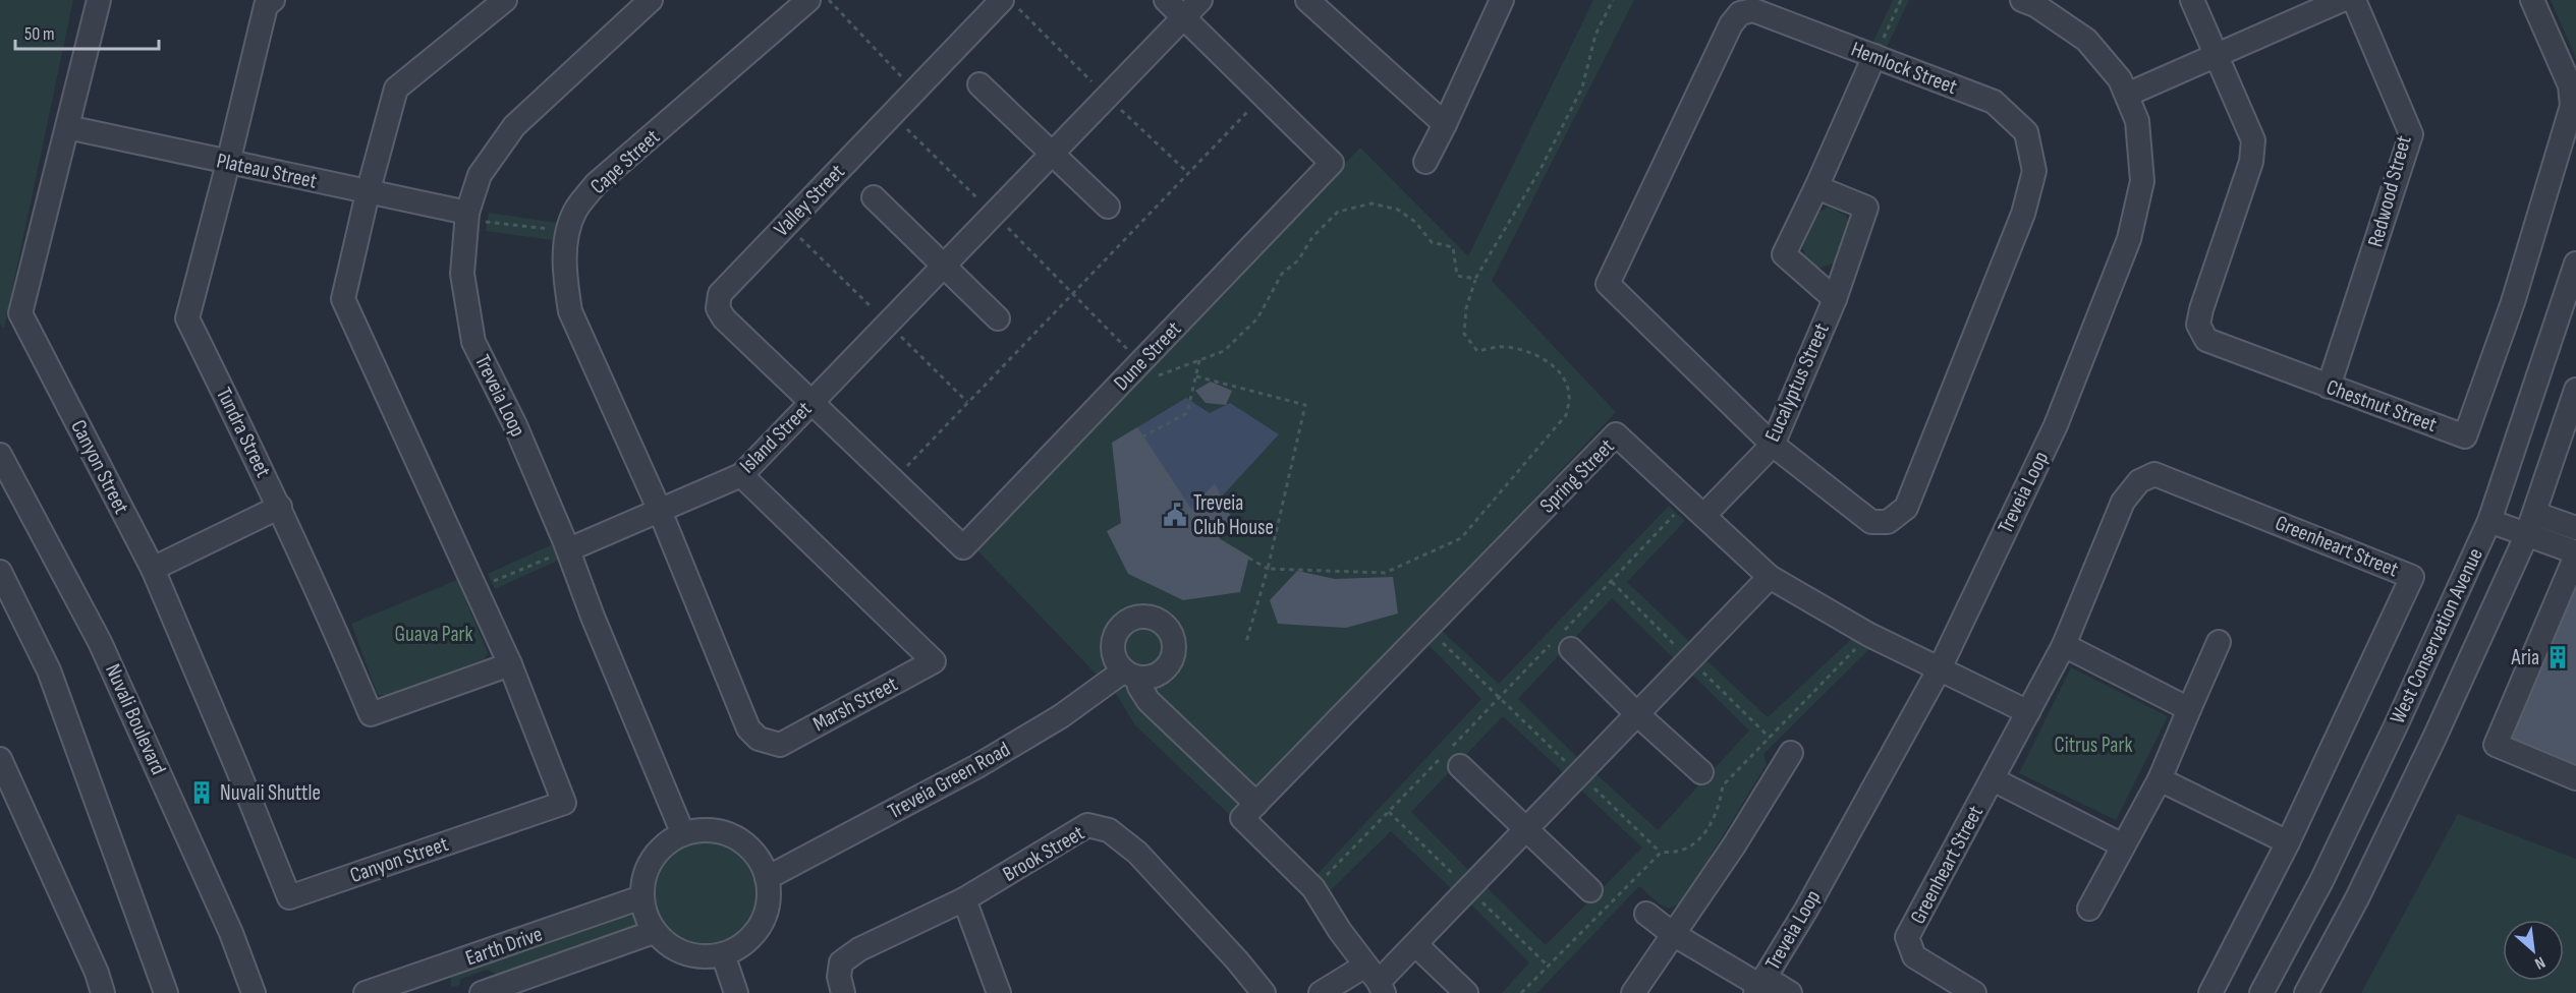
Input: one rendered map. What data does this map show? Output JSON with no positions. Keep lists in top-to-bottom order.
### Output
{
  "streets": {
    "street": [
      "Hemlock Street",
      "Cape Street",
      "Plateau Street",
      "Redwood Street",
      "Valley Street",
      "Dune Street",
      "Eucalyptus Street",
      "Treveia Loop",
      "Chestnut Street",
      "Tundra Street",
      "Island Street",
      "Canyon Street",
      "Spring Street",
      "Greenheart Street",
      "West Conservation Avenue",
      "Marsh Street",
      "Nuvali Boulevard",
      "Treveia Green Road",
      "Brook Street",
      "Earth Drive"
    ]
  },
  "crossings": [
    ["Hemlock Street", "Eucalyptus Street"],
    ["Cape Street", "Island Street"],
    ["Cape Street", "Marsh Street"],
    ["Plateau Street", "Treveia Loop"],
    ["Plateau Street", "Tundra Street"],
    ["Plateau Street", "Canyon Street"],
    ["Redwood Street", "Chestnut Street"],
    ["Valley Street", "Dune Street"],
    ["Valley Street", "Island Street"],
    ["Dune Street", "Island Street"],
    ["Eucalyptus Street", "Spring Street"],
    ["Treveia Loop", "Island Street"],
    ["Treveia Loop", "Spring Street"],
    ["Treveia Loop", "Treveia Green Road"],
    ["Treveia Loop", "Earth Drive"],
    ["Tundra Street", "Canyon Street"],
    ["Island Street", "Marsh Street"],
    ["Spring Street", "Treveia Green Road"],
    ["Treveia Green Road", "Earth Drive"]
  ],
  "parks": ["Guava Park", "Citrus Park"],
  "places": {
    "public building": ["Treveia Club House"],
    "building": ["Aria", "Nuvali Shuttle"]
  },
  "scale_bar": "50 m",
  "north": "bottom right"
}
